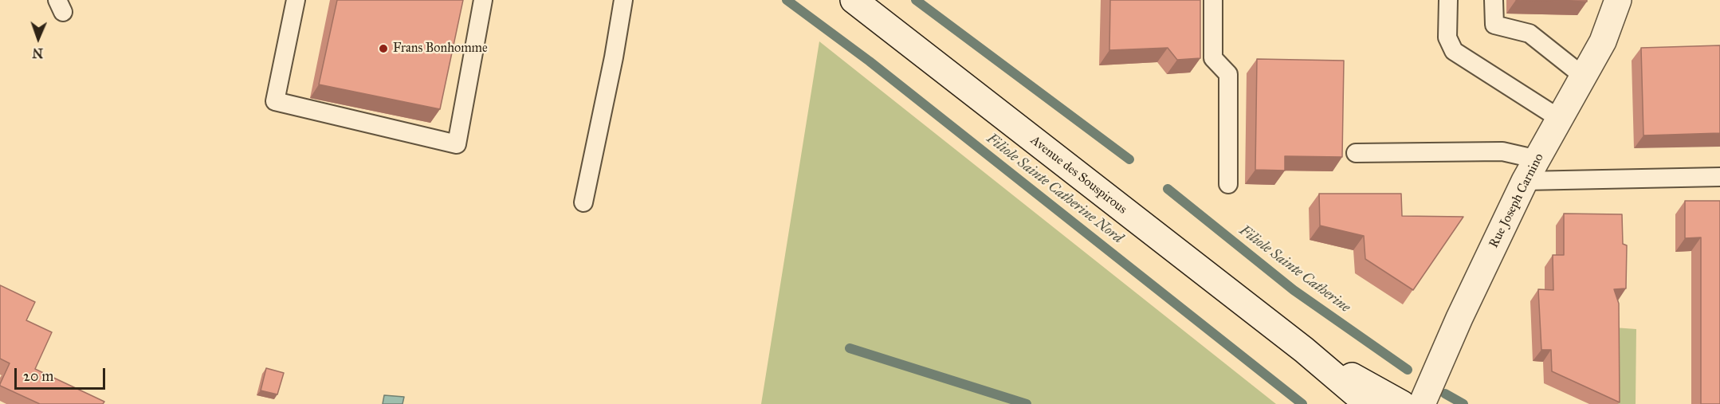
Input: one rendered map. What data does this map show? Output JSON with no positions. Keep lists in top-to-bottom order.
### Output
{
  "streets": {
    "main road": ["Avenue des Souspirous", "Rue Joseph Carnino"]
  },
  "water": ["Filiole Sainte Catherine Nord", "Filiole Sainte Catherine"],
  "places": ["Frans Bonhomme"],
  "scale_bar": "20 m",
  "north": "bottom"
}
